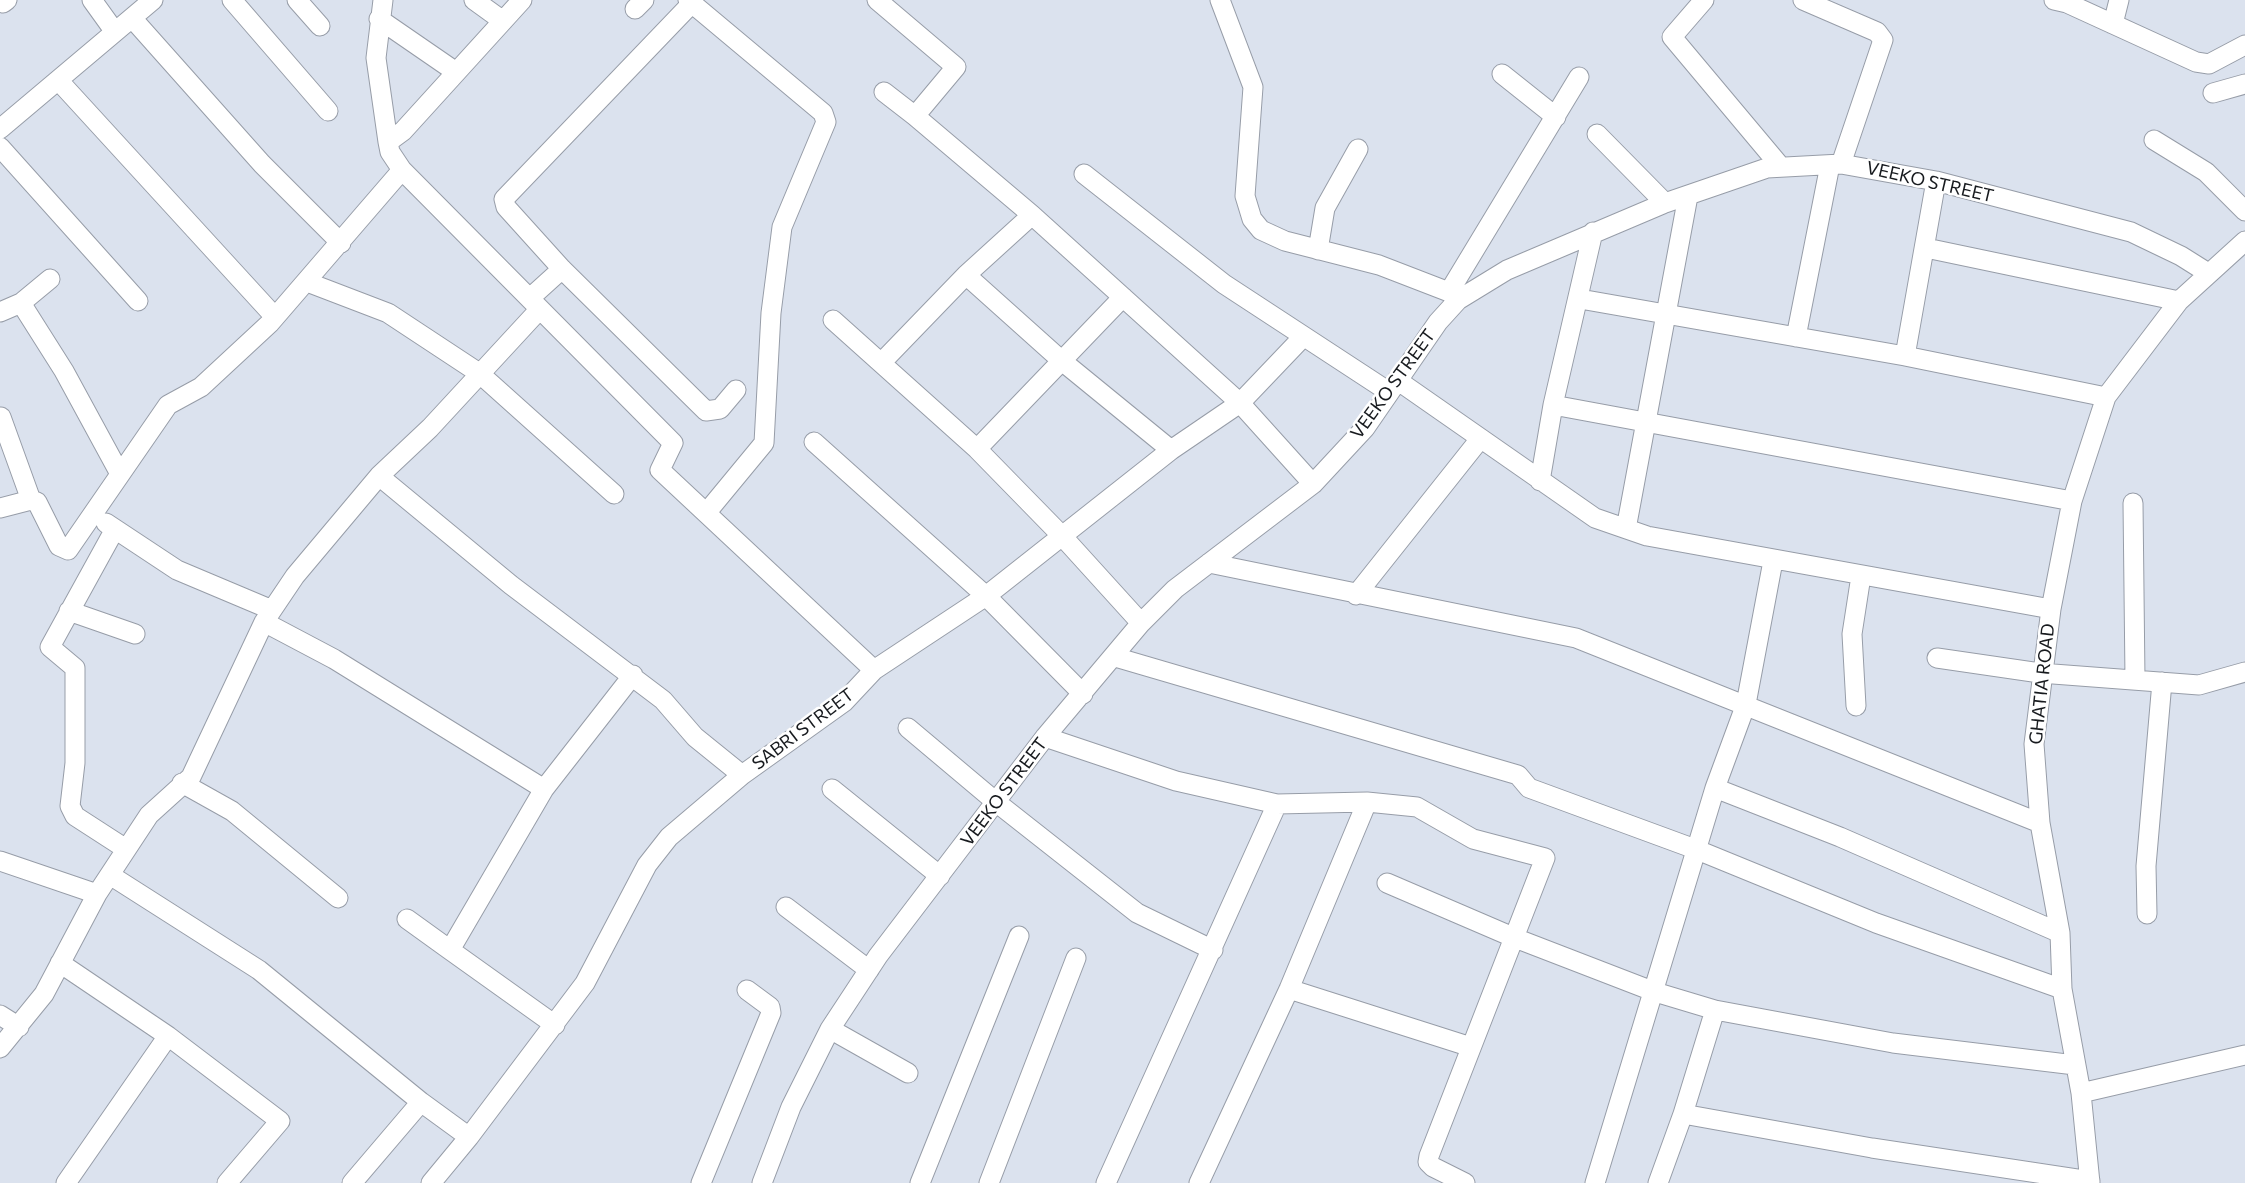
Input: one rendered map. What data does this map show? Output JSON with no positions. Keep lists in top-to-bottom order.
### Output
{
  "streets": {
    "street": ["VEEKO STREET", "GHATIA ROAD", "SABRI STREET"]
  },
  "crossings": [
    ["VEEKO STREET", "GHATIA ROAD"]
  ]
}
